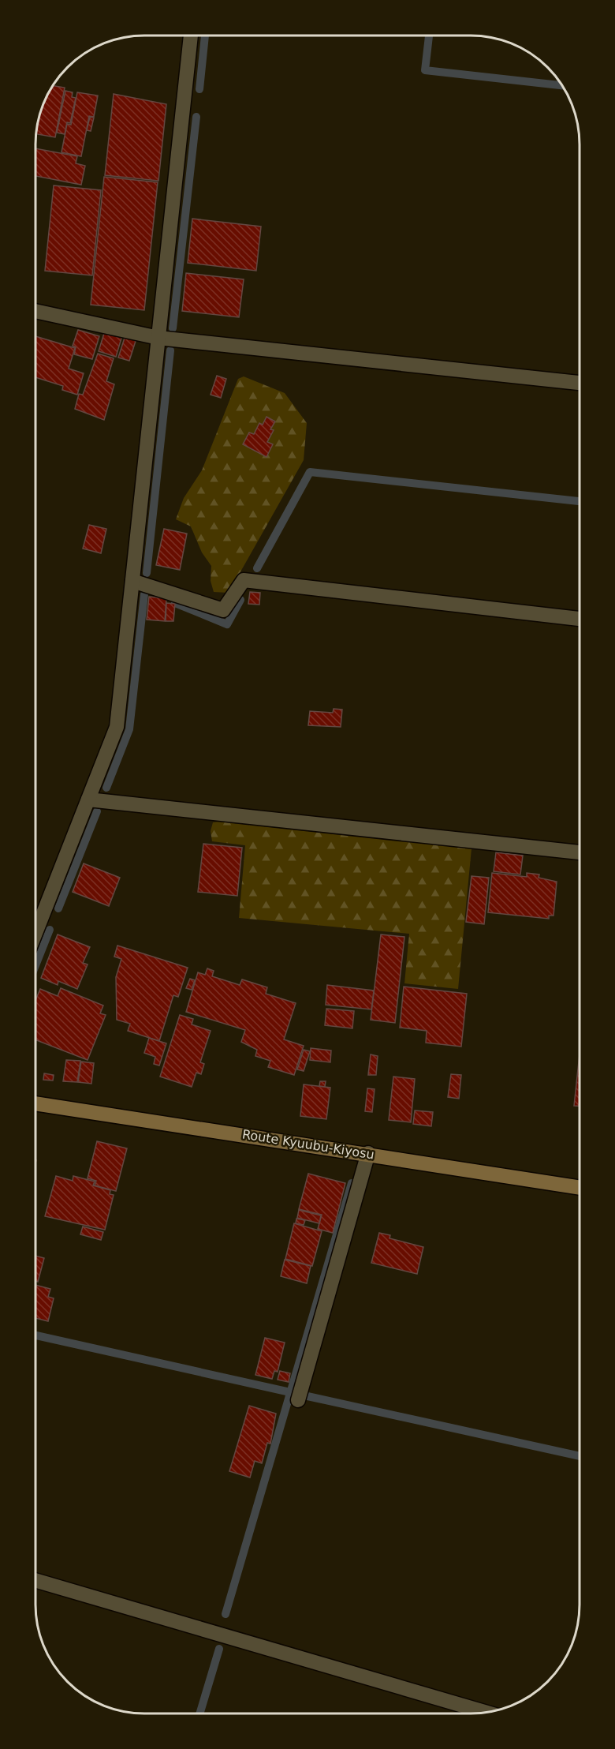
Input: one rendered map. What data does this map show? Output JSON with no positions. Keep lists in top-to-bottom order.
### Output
{
  "streets": {
    "main road": ["Route Kyuubu-Kiyosu"]
  }
}
